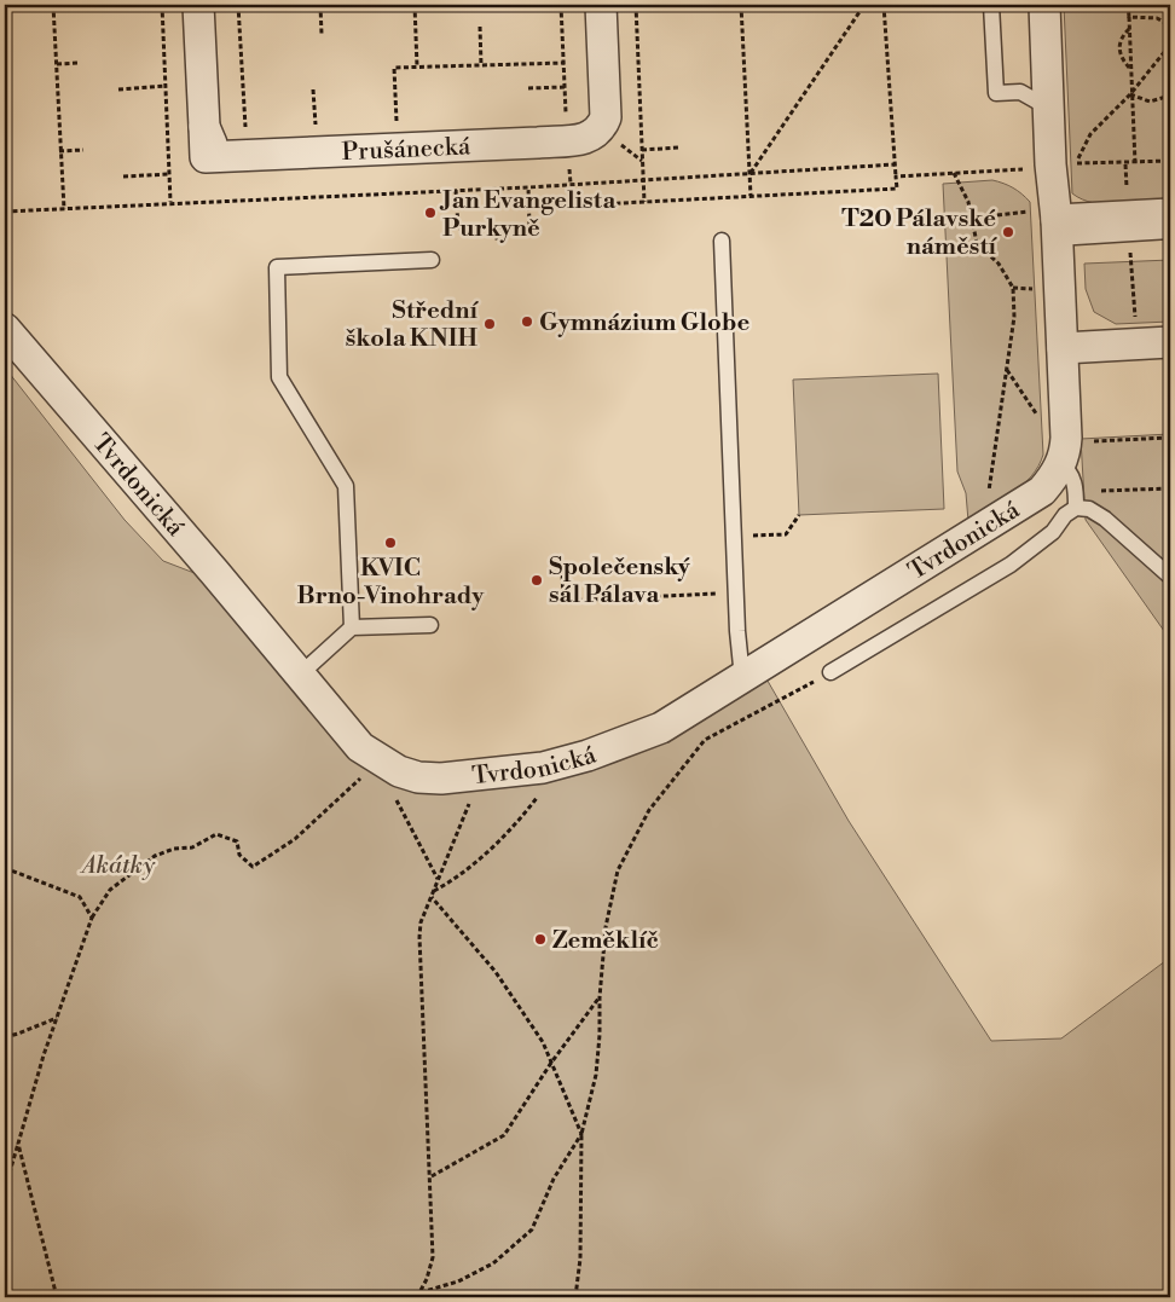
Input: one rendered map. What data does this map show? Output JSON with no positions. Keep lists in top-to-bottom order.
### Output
{
  "streets": {
    "street": ["Prušánecká", "Tvrdonická"]
  },
  "parks": ["Akátky"],
  "places": [
    "Jan Evangelista Purkyně",
    "T20 Pálavské náměstí",
    "Gymnázium Globe",
    "Střední škola KNIH",
    "KVIC Brno-Vinohrady",
    "Společenský sál Pálava",
    "Zeměklíč"
  ]
}
